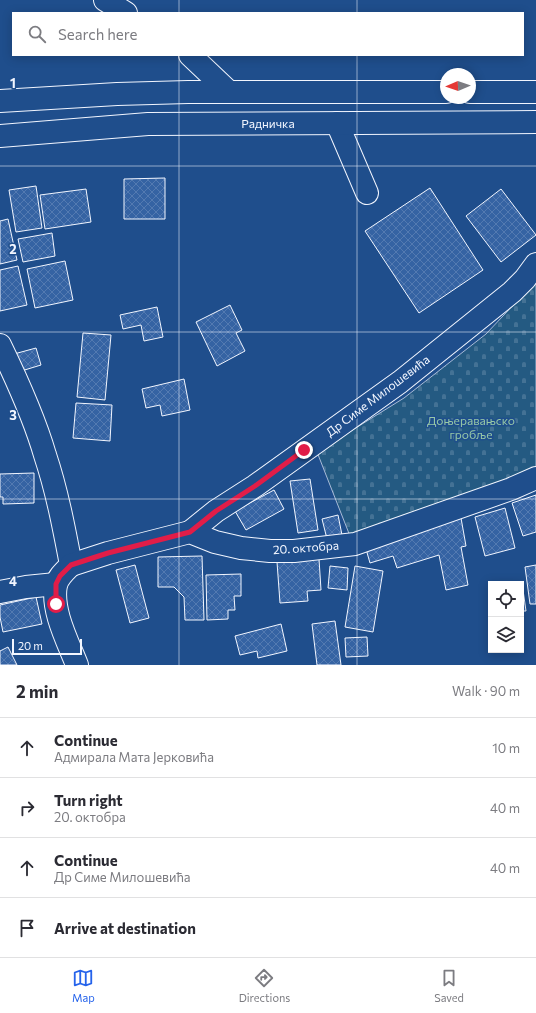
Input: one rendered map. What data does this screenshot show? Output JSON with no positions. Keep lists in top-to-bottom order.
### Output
{
  "streets": {
    "street": ["Радничка", "Др Симе Милошевића", "20. октобра"]
  },
  "crossings": [
    ["Др Симе Милошевића", "20. октобра"]
  ],
  "parks": ["Доњеравањско гробље"],
  "scale_bar": "20 m",
  "north": "left",
  "page": {
    "search": "Search here",
    "scale": "20 m",
    "heading": ["2 min", "Walk · 90 m"],
    "list": [
      ["Continue", "Адмирала Мата Јерковића", "10 m"],
      ["Turn right", "20. октобра", "40 m"],
      ["Continue", "Др Симе Милошевића", "40 m"],
      "Arrive at destination"
    ],
    "nav": ["Map", "Directions", "Saved"]
  },
  "grid": {
    "rows": [
      "1",
      "2",
      "3",
      "4"
    ]
  }
}
